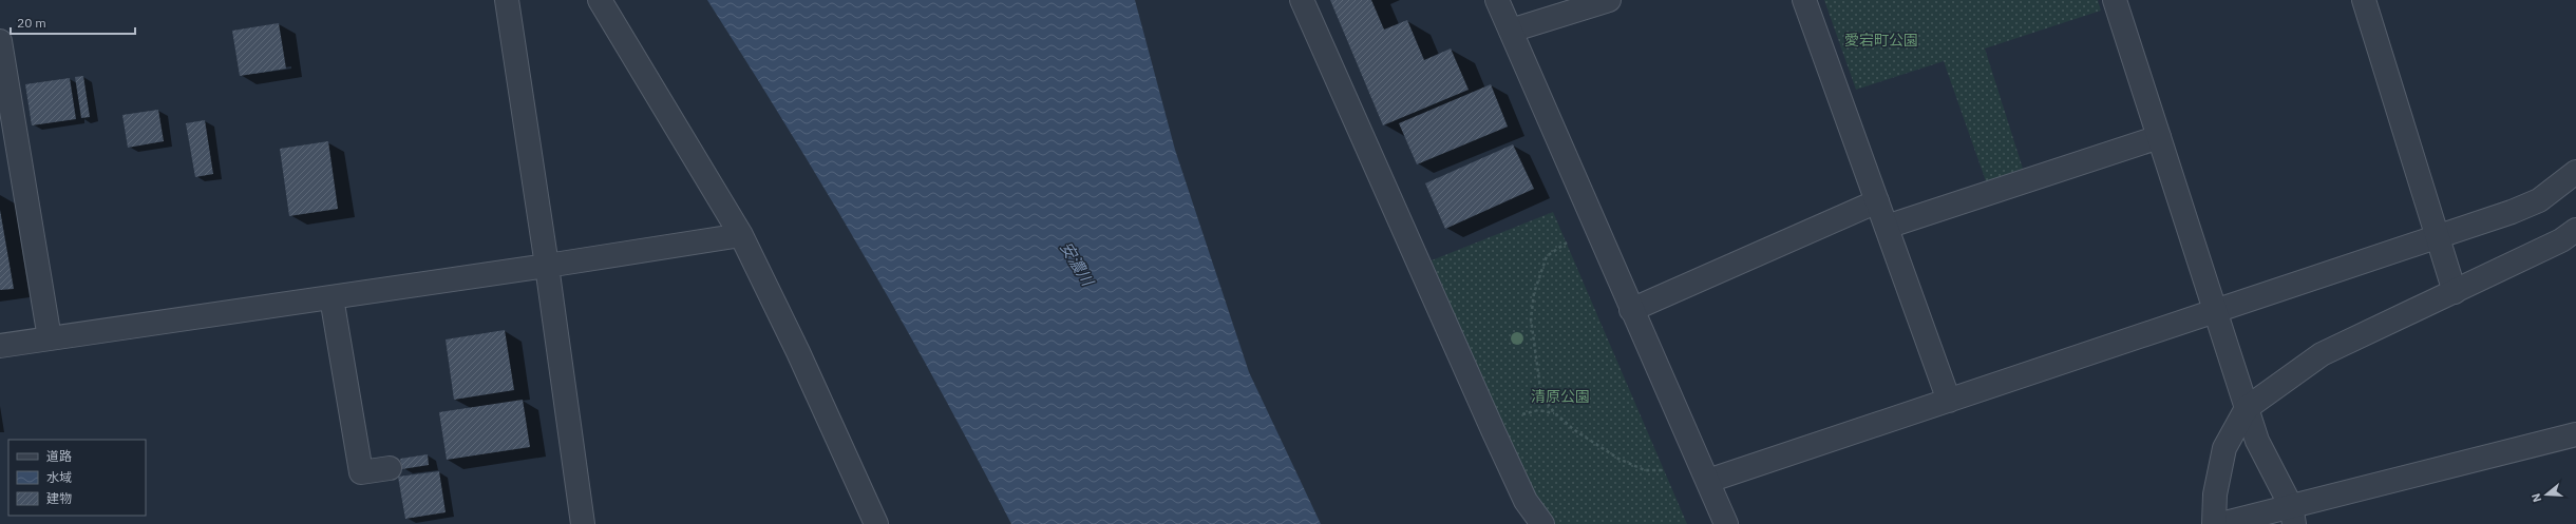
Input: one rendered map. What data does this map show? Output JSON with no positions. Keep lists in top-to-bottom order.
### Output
{
  "water": ["安濃川"],
  "parks": ["愛宕町公園", "清原公園"],
  "legend": ["道路", "水域", "建物"],
  "scale_bar": "20 m",
  "north": "left"
}
